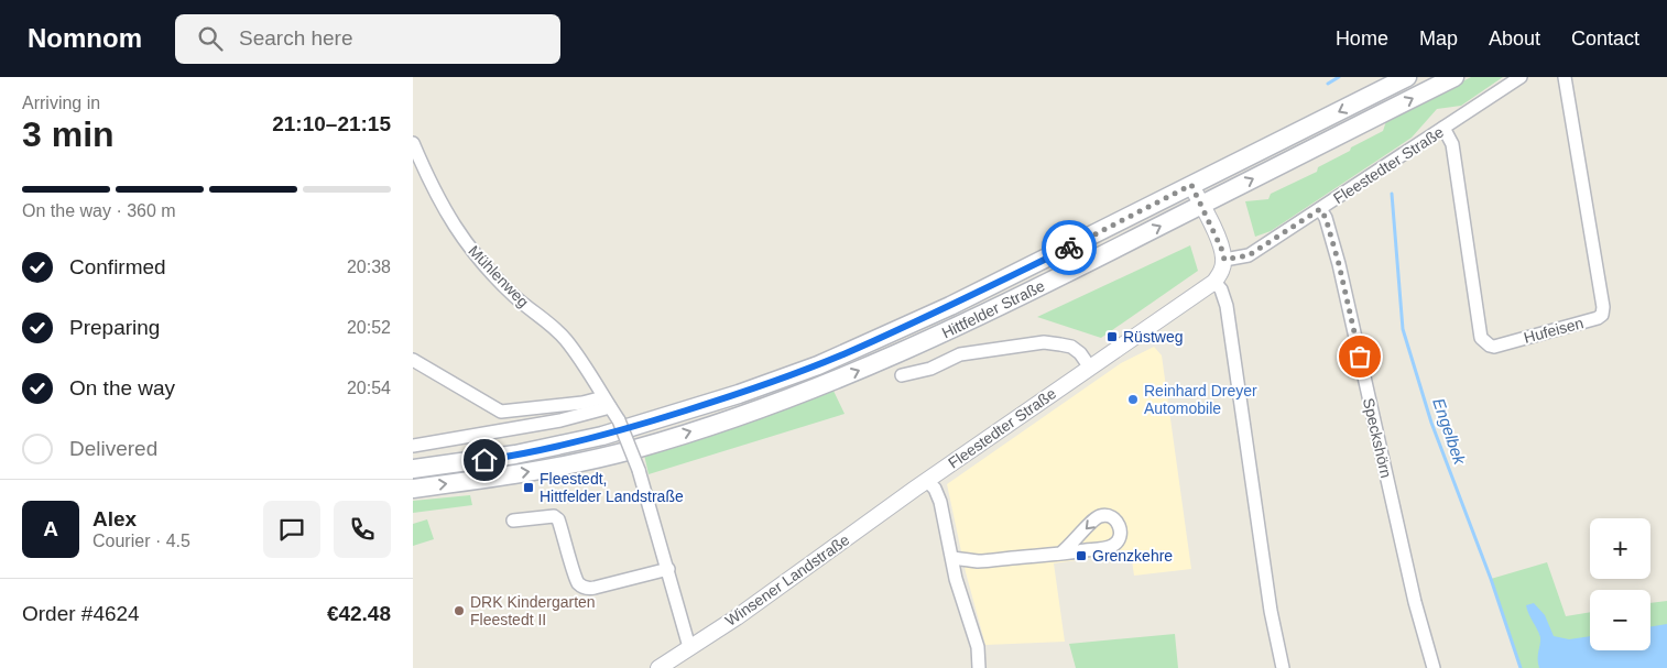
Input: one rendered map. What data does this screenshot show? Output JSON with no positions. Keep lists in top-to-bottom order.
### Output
{
  "streets": {
    "main road": ["Hittfelder Straße"],
    "street": [
      "Fleestedter Straße",
      "Mühlenweg",
      "Hufeisen",
      "Speckshörn",
      "Winsener Landstraße"
    ]
  },
  "crossings": [
    ["Fleestedter Straße", "Hufeisen"],
    ["Fleestedter Straße", "Speckshörn"],
    ["Fleestedter Straße", "Winsener Landstraße"],
    ["Mühlenweg", "Hittfelder Straße"],
    ["Mühlenweg", "Winsener Landstraße"]
  ],
  "water": ["Engelbek"],
  "places": {
    "transit": ["Rüstweg", "Fleestedt, Hittfelder Landstraße", "Grenzkehre"],
    "other": ["Reinhard Dreyer Automobile", "DRK Kindergarten Fleestedt II"]
  },
  "page": {
    "header": "Nomnom",
    "search": "Search here",
    "nav": [
      "Home",
      "Map",
      "About",
      "Contact"
    ],
    "heading": ["3 min", "Arriving in", "21:10–21:15"],
    "panel": [
      "Alex",
      "Courier · 4.5",
      "Order #4624",
      "€42.48"
    ],
    "bar": "On the way · 360 m",
    "list": [
      ["Confirmed", "20:38"],
      ["Preparing", "20:52"],
      ["On the way", "20:54"],
      "Delivered"
    ],
    "round": "A",
    "map_buttons": ["+", "−"]
  }
}
